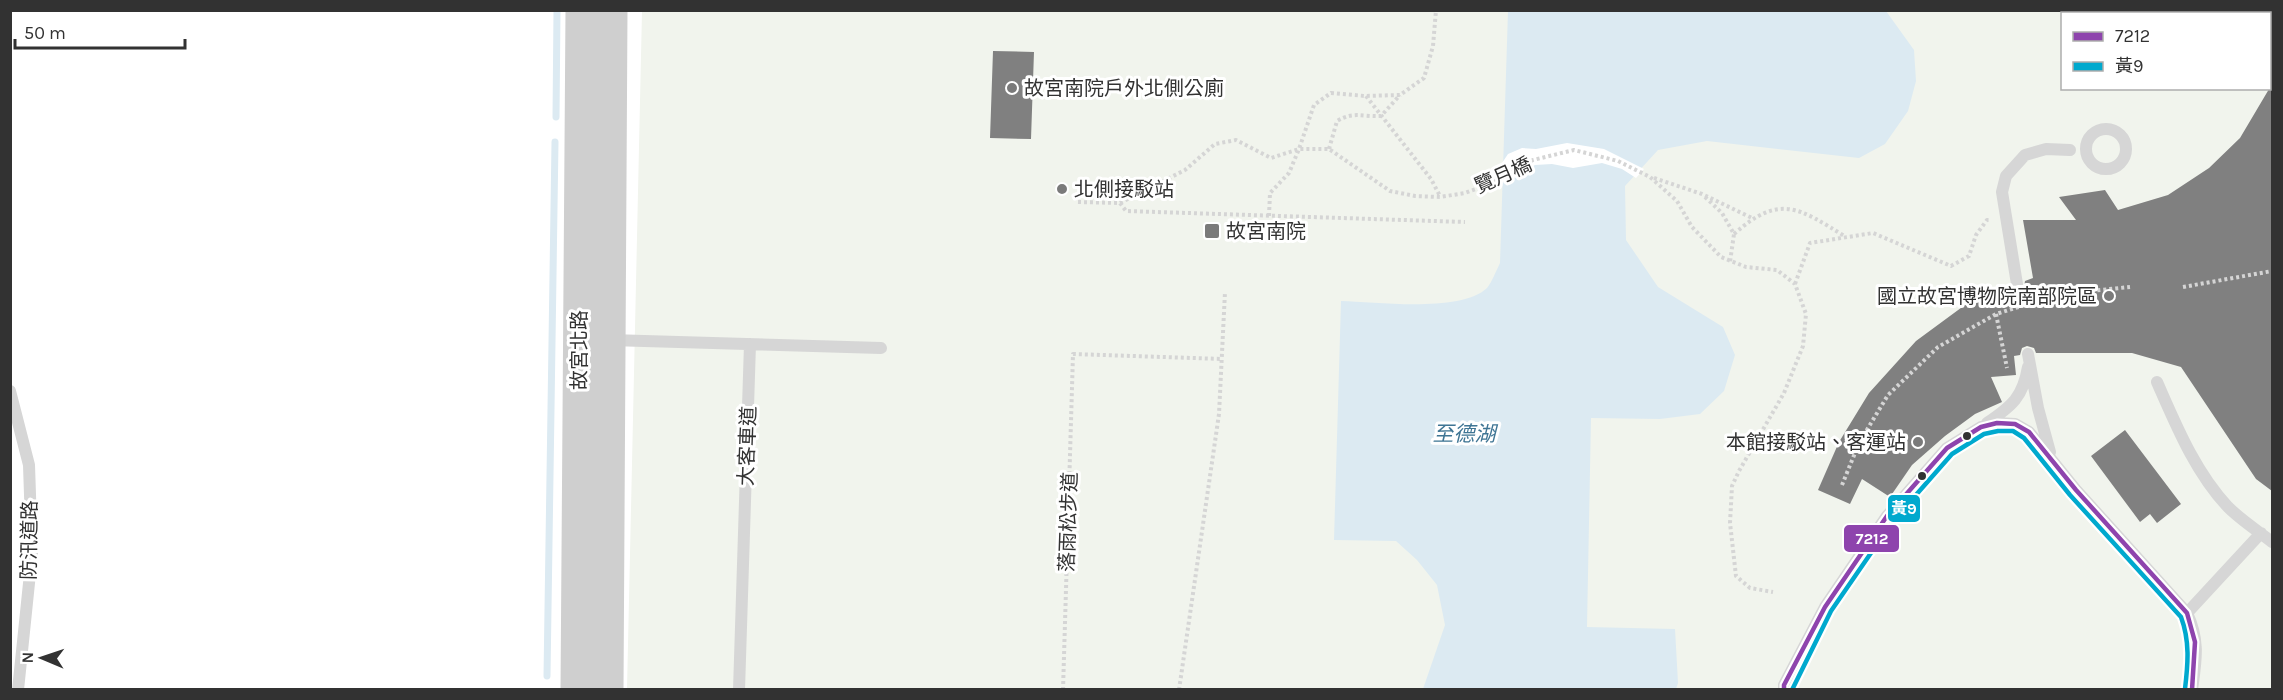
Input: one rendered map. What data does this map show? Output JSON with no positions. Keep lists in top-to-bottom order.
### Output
{
  "streets": {
    "street": ["故宮北路"],
    "lane": ["大客車道", "防汛道路"],
    "path": ["覽月橋", "落雨松步道"]
  },
  "water": ["至德湖"],
  "places": {
    "other": [
      "故宮南院戶外北側公廁",
      "北側接駁站",
      "國立故宮博物院南部院區",
      "本館接駁站、客運站"
    ],
    "transit": ["故宮南院"]
  },
  "lines": ["transit line 7212", "transit line 黃9"],
  "legend": ["7212", "黃9"],
  "scale_bar": "50 m",
  "north": "left"
}
